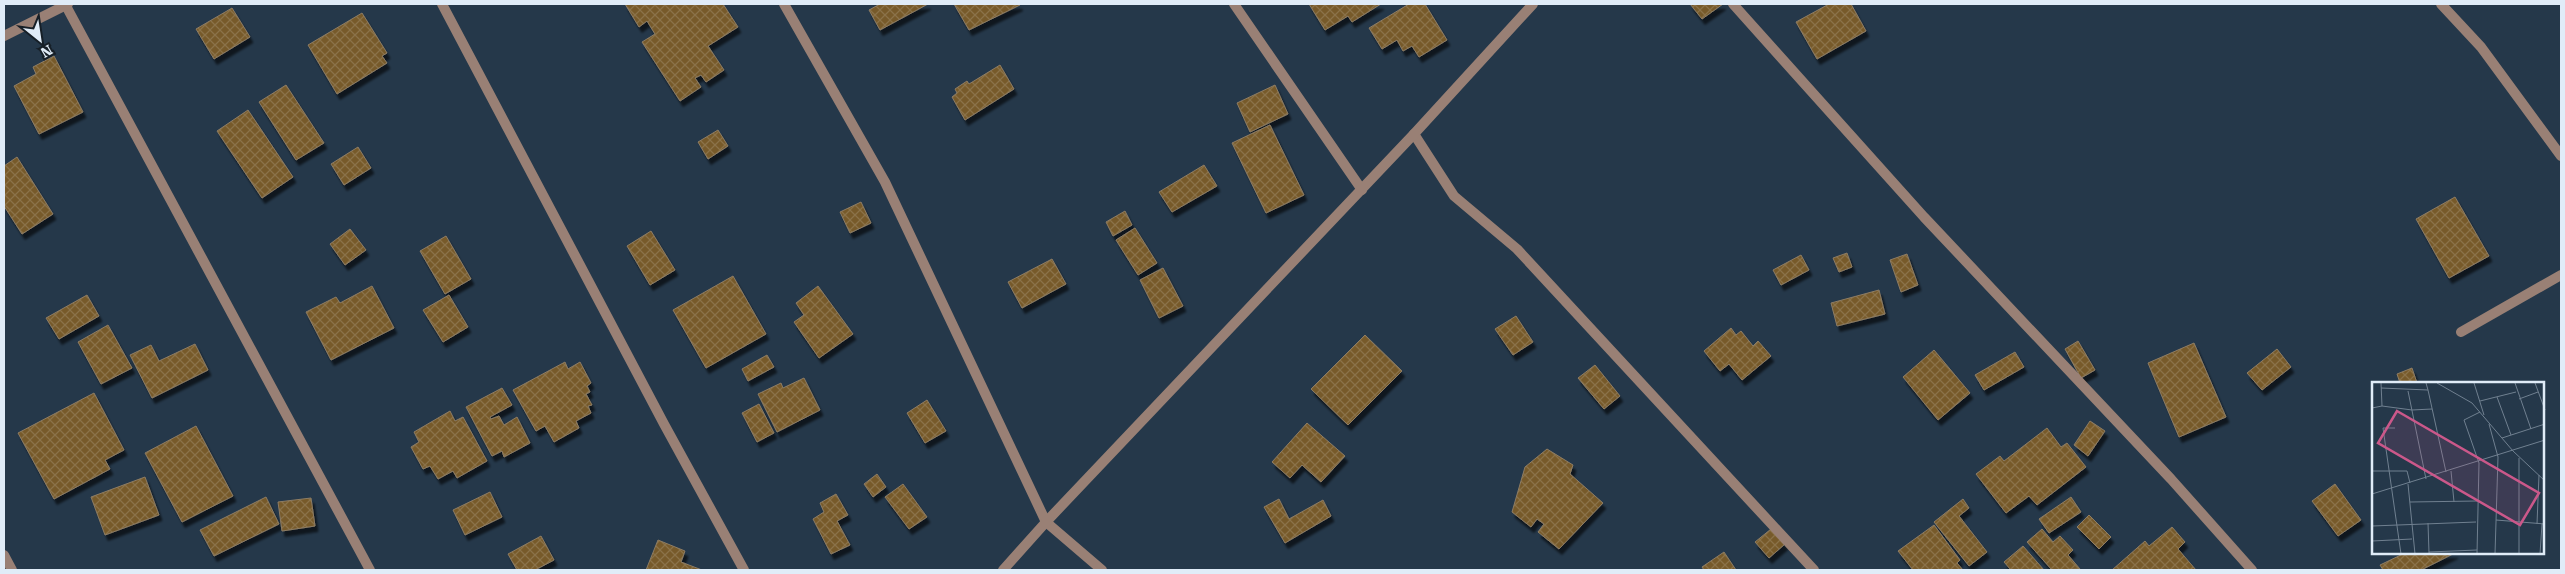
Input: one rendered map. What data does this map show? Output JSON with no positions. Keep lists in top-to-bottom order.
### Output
{
  "north": "bottom right"
}
